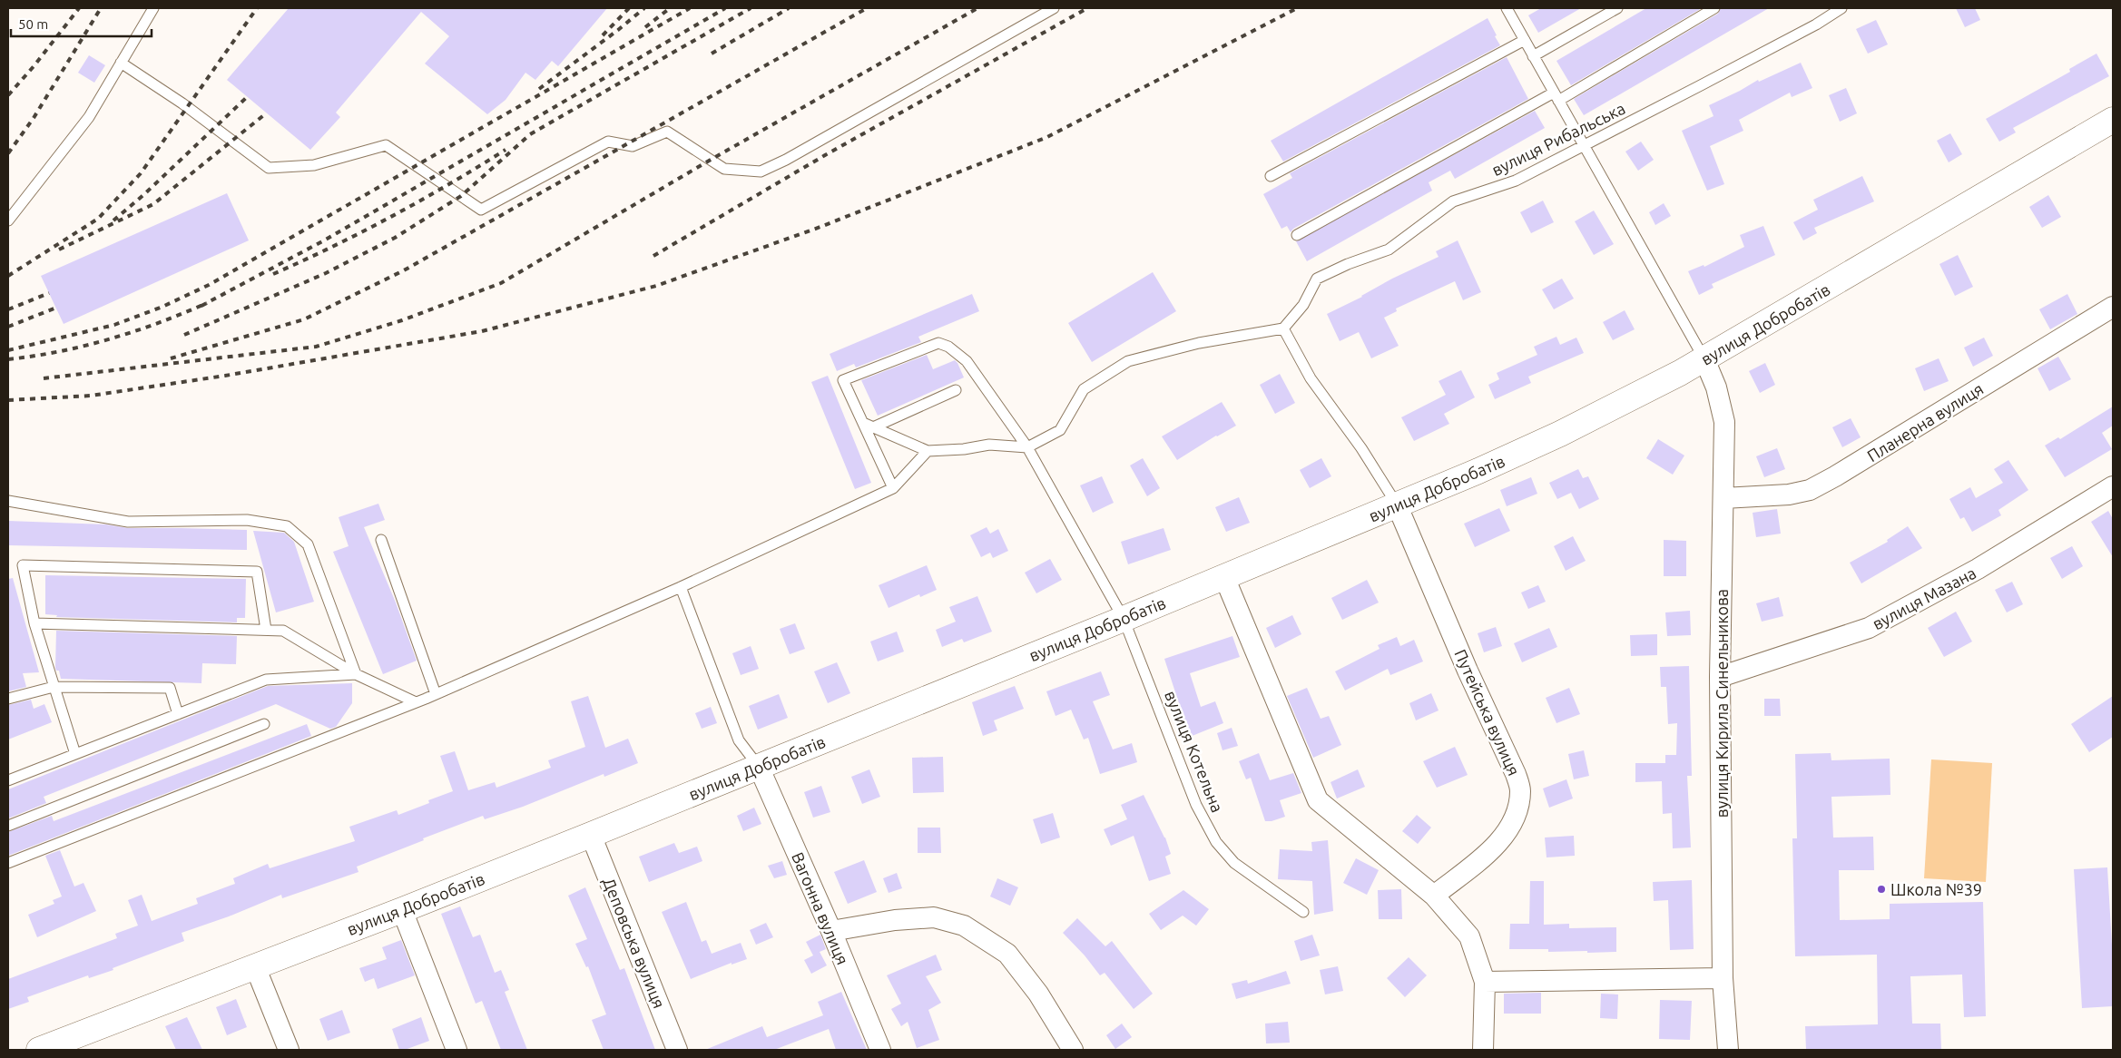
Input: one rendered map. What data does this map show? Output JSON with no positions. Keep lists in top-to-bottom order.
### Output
{
  "streets": {
    "street": [
      "вулиця Добробатів",
      "Планерна вулиця",
      "вулиця Мазана",
      "вулиця Кирила Синельникова",
      "Путейська вулиця",
      "Вагонна вулиця",
      "Деповська вулиця"
    ],
    "lane": ["вулиця Рибальська", "вулиця Котельна"]
  },
  "crossings": [
    ["вулиця Добробатів", "вулиця Кирила Синельникова"],
    ["вулиця Добробатів", "Путейська вулиця"],
    ["вулиця Добробатів", "вулиця Котельна"],
    ["вулиця Добробатів", "Вагонна вулиця"],
    ["вулиця Добробатів", "Деповська вулиця"],
    ["Планерна вулиця", "вулиця Кирила Синельникова"],
    ["вулиця Мазана", "вулиця Кирила Синельникова"]
  ],
  "places": ["Школа №39"],
  "scale_bar": "50 m"
}
